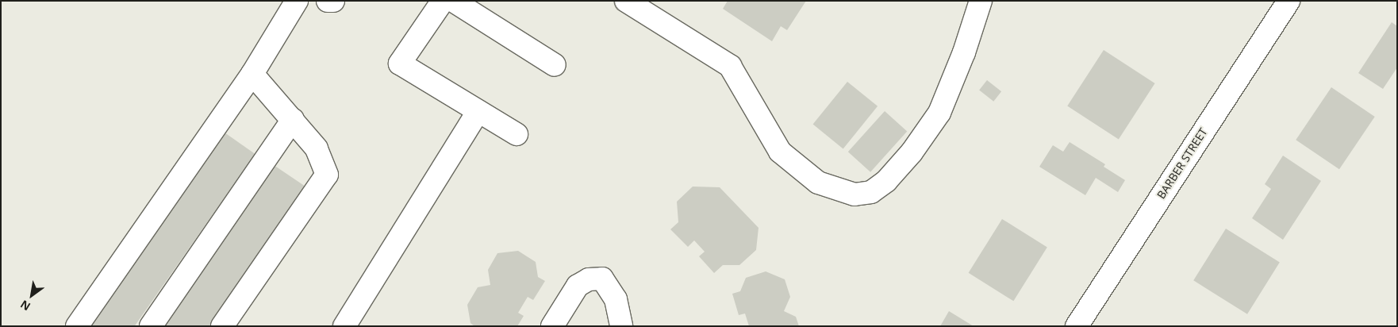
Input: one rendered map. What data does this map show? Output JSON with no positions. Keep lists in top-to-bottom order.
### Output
{
  "streets": {
    "street": ["BARBER STREET"]
  },
  "north": "bottom left"
}
